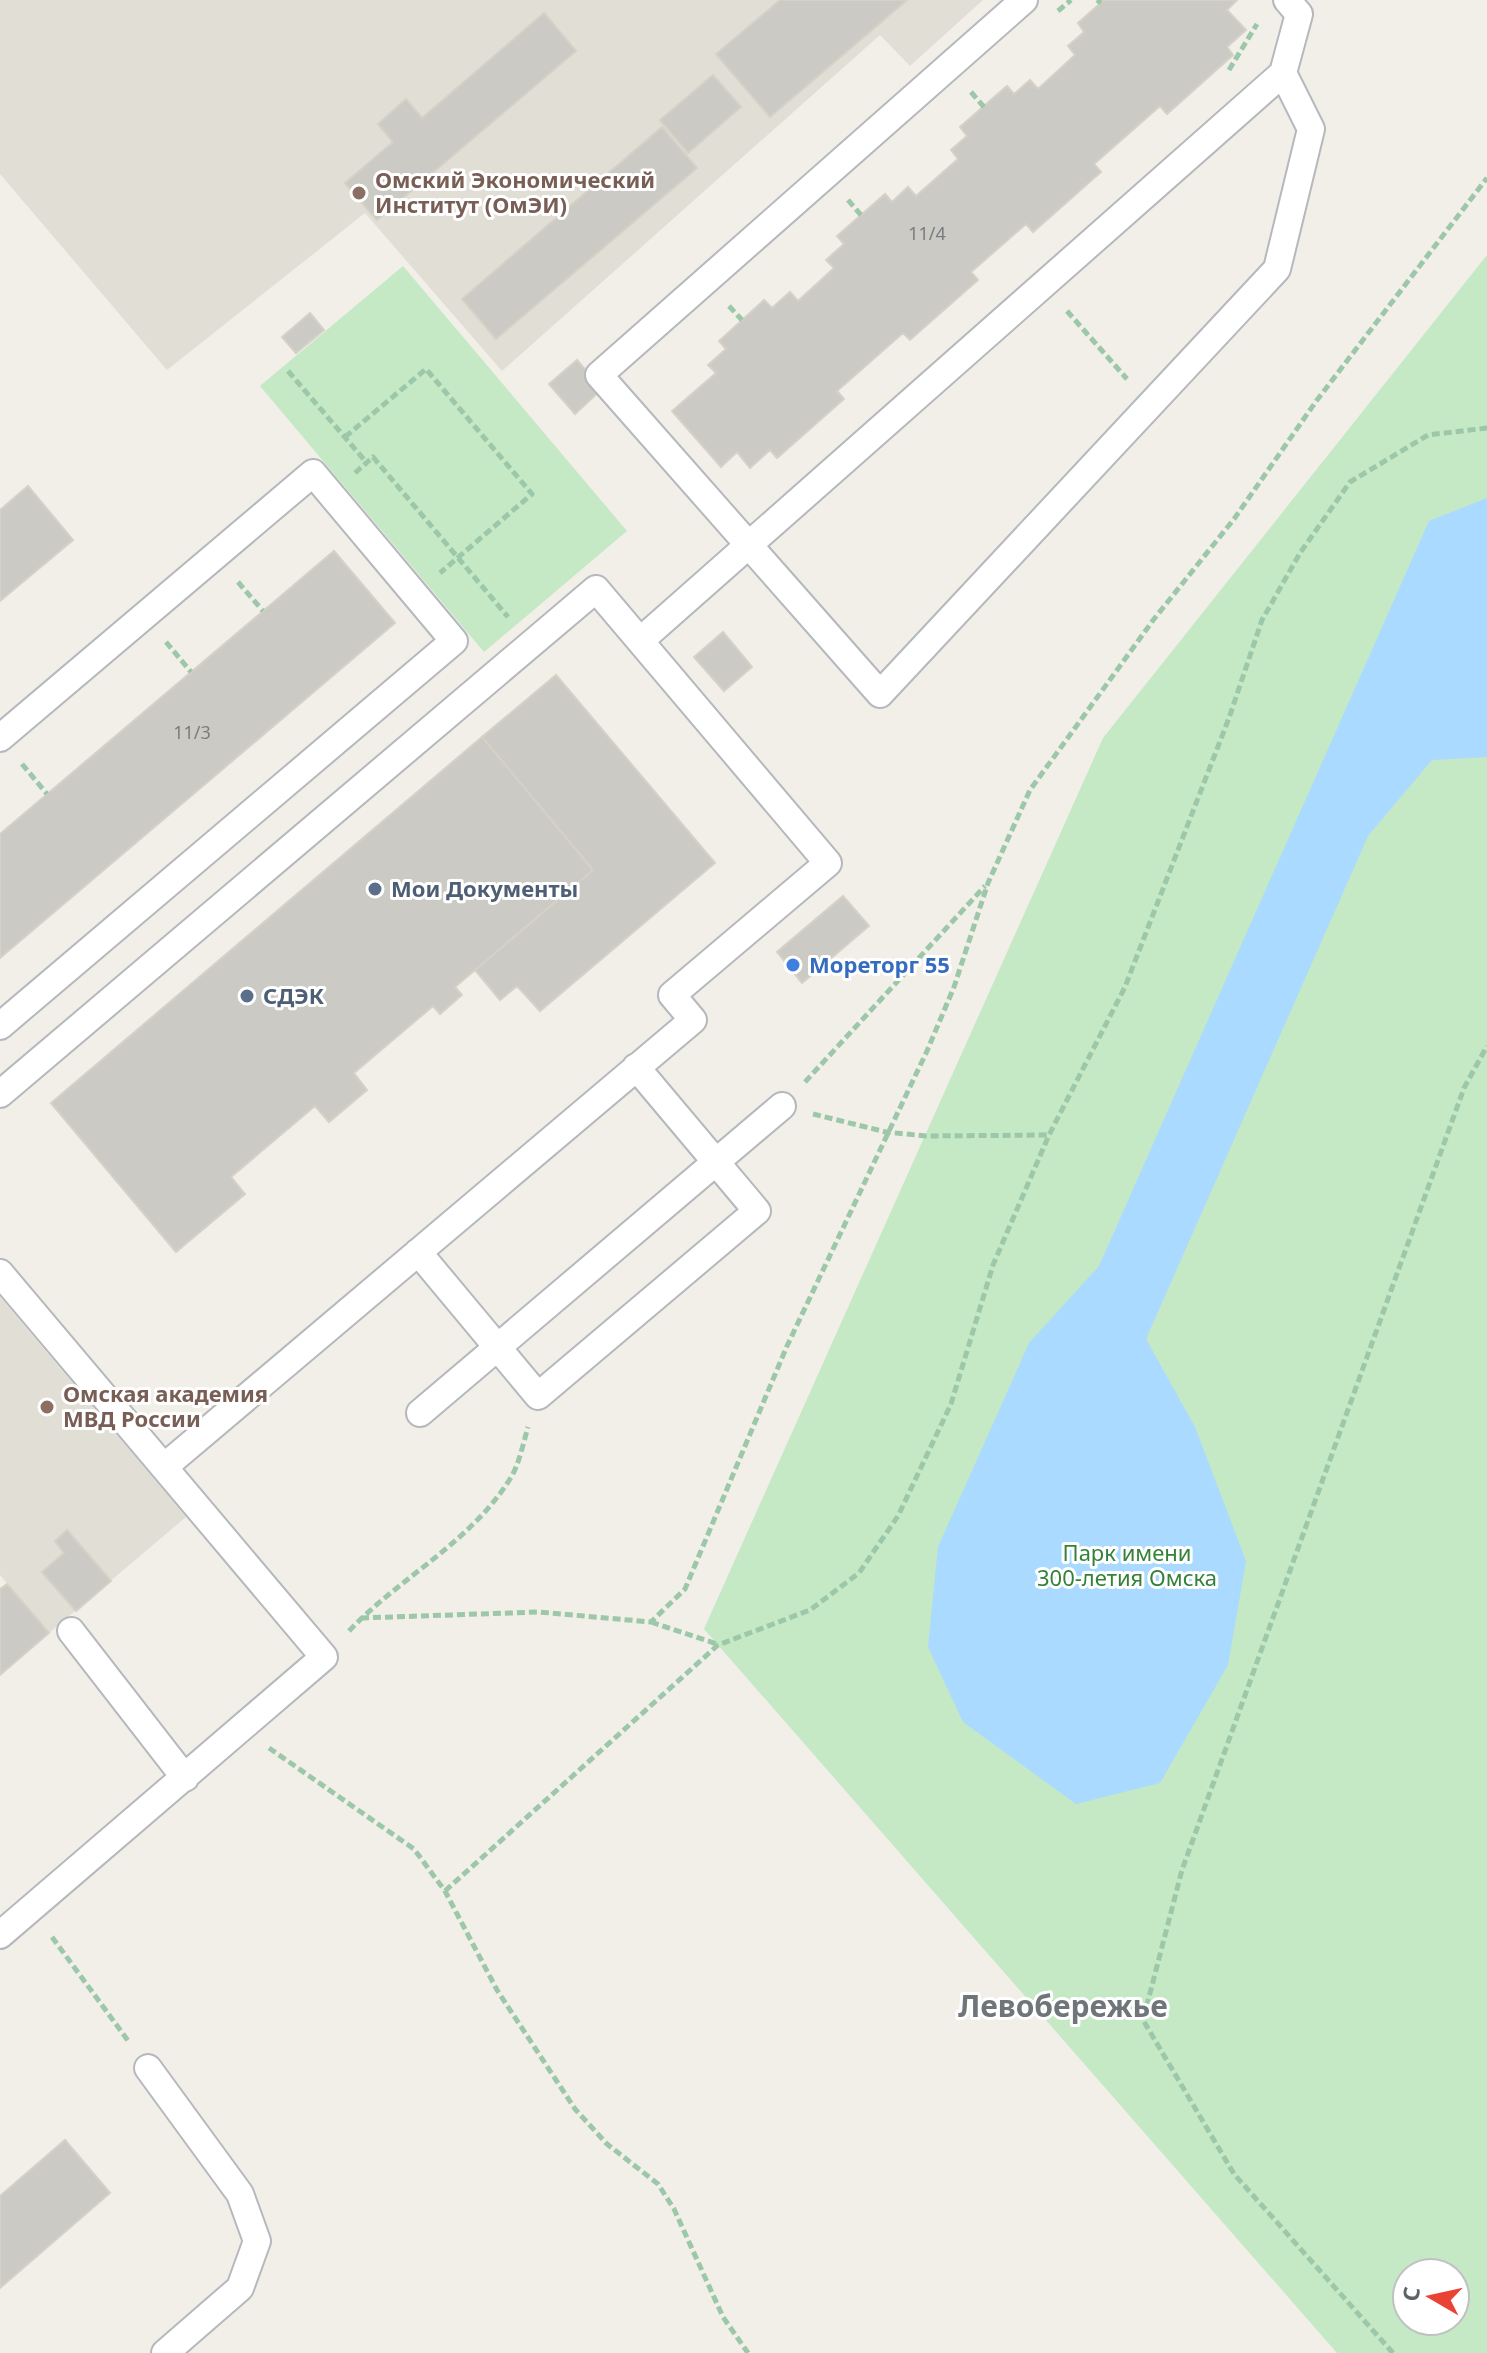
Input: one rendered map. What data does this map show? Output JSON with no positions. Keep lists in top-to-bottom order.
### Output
{
  "districts": ["Левобережье"],
  "parks": ["Парк имени 300-летия Омска"],
  "places": [
    "Омский Экономический Институт (ОмЭИ)",
    "Мои Документы",
    "Мореторг 55",
    "СДЭК",
    "Омская академия МВД России"
  ],
  "house_numbers": ["11/4", "11/3"],
  "north": "left"
}
